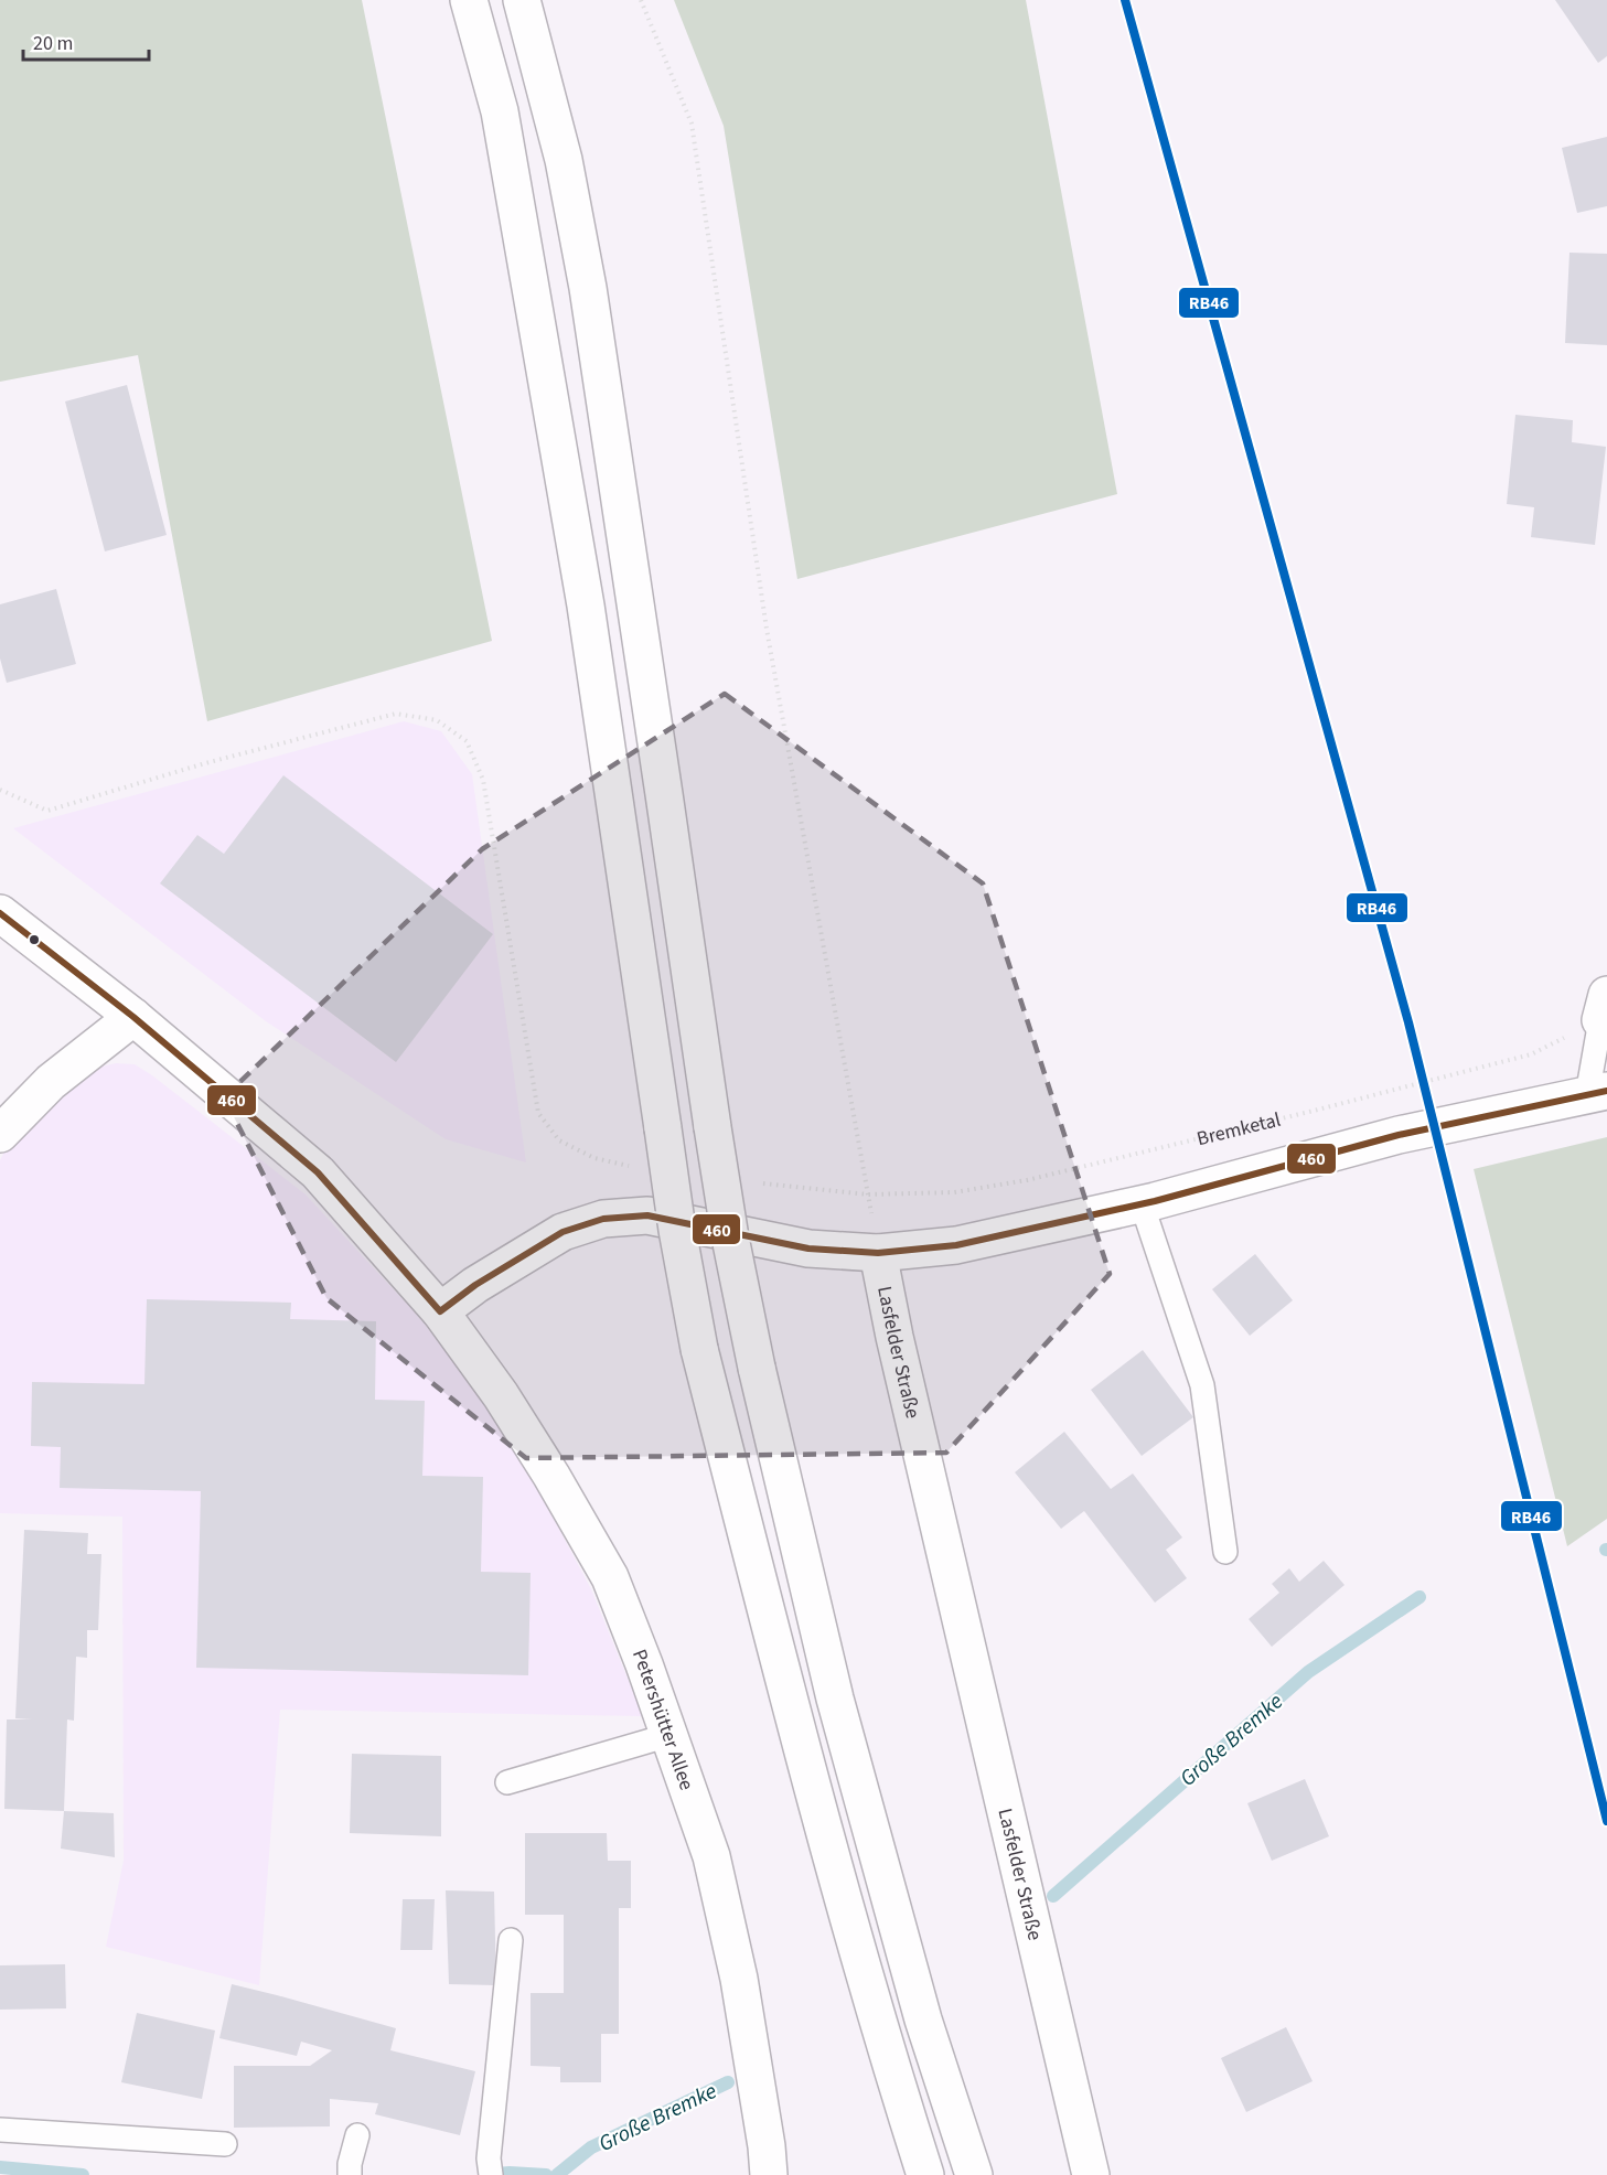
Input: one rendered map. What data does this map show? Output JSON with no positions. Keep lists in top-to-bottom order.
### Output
{
  "streets": {
    "main road": ["Lasfelder Straße", "Petershütter Allee"],
    "path": ["Bremketal"]
  },
  "water": ["Große Bremke"],
  "lines": ["transit line RB46", "transit line 460"],
  "scale_bar": "20 m"
}
